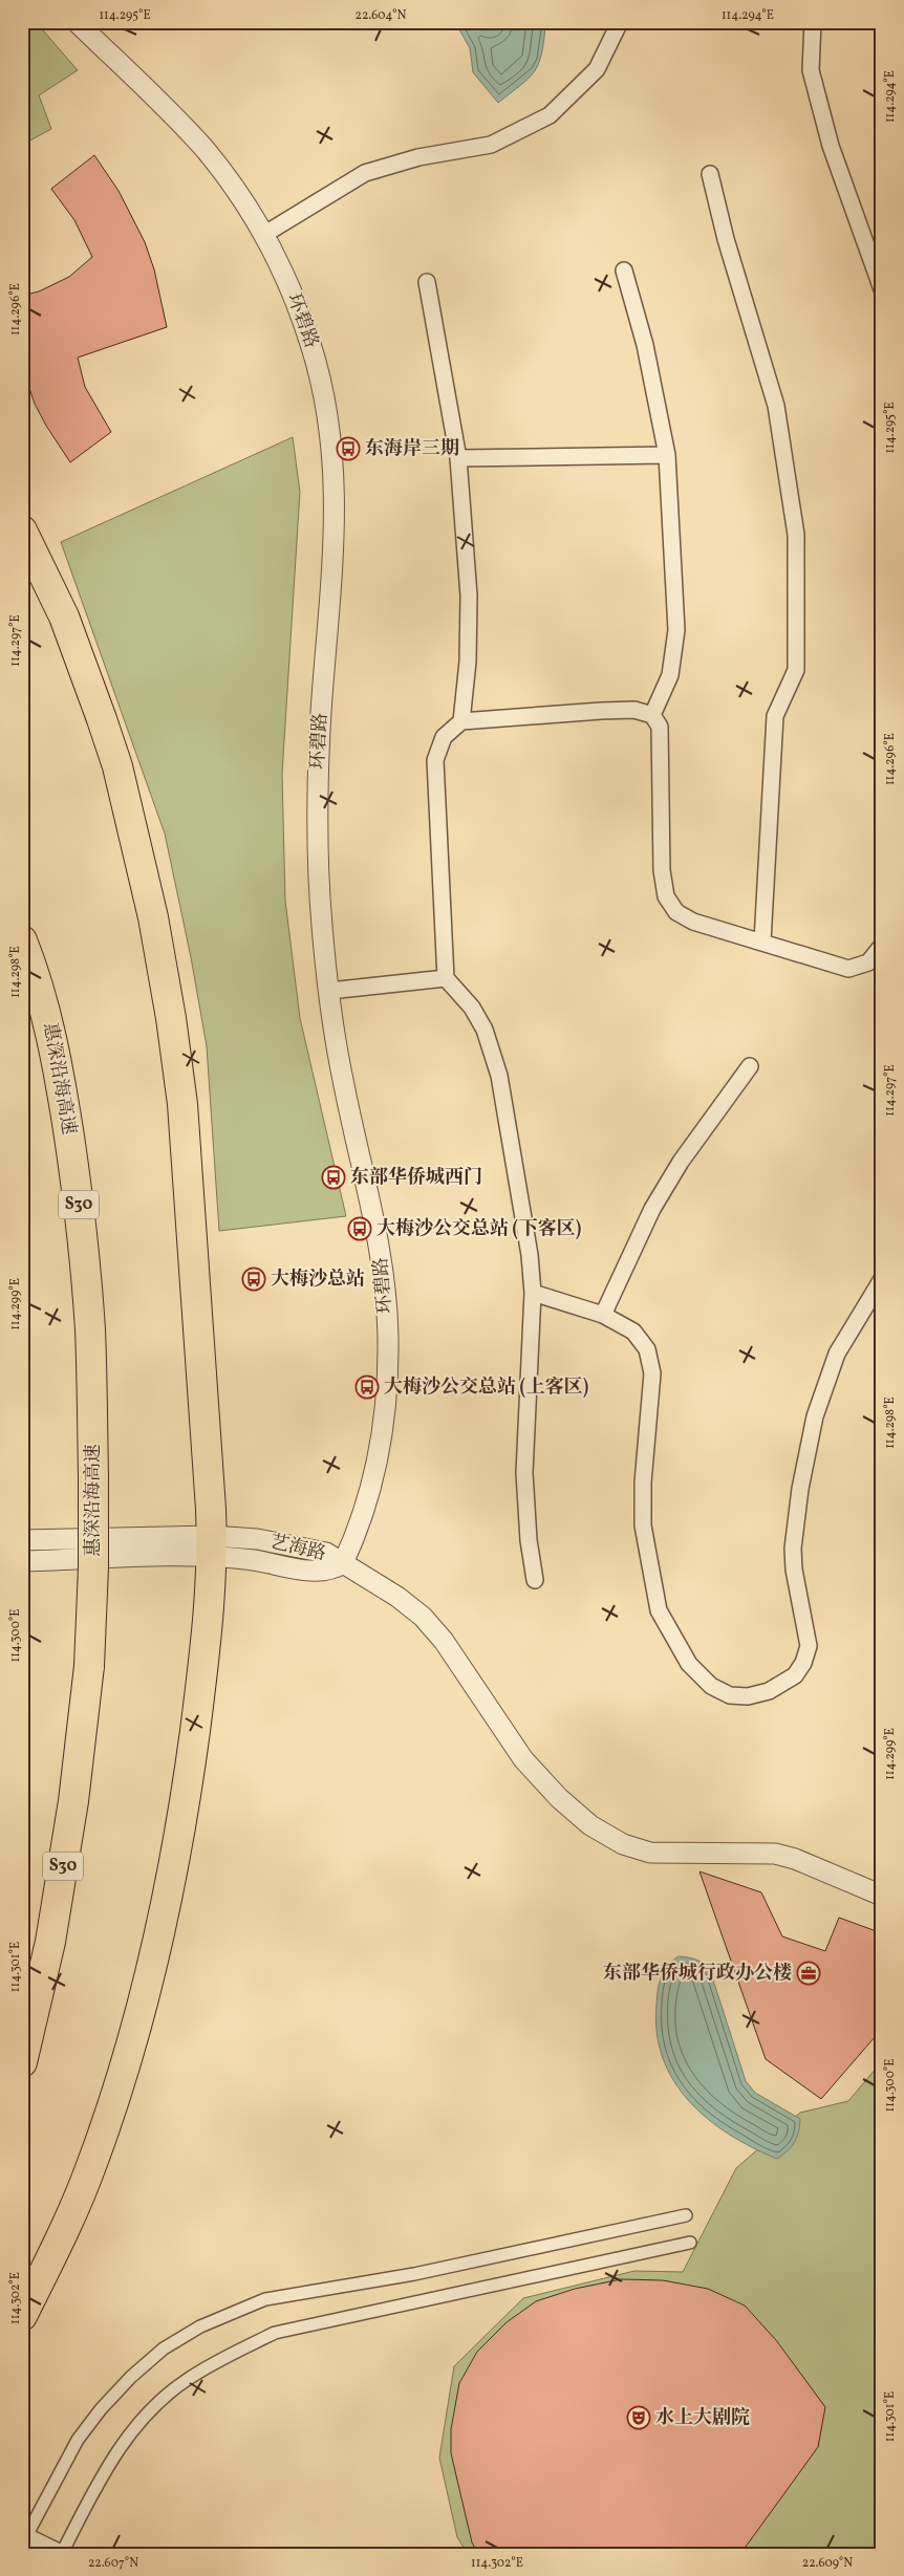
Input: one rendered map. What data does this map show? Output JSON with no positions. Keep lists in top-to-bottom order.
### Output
{
  "streets": {
    "highway": ["惠深沿海高速", "S30"],
    "street": ["环碧路", "艺海路"]
  },
  "crossings": [
    ["环碧路", "艺海路"]
  ],
  "places": {
    "bus stop": [
      "东海岸三期",
      "东部华侨城西门",
      "大梅沙公交总站 (下客区)",
      "大梅沙总站",
      "大梅沙公交总站 (上客区)"
    ],
    "office": ["东部华侨城行政办公楼"],
    "theatre": ["水上大剧院"]
  },
  "coordinates": [
    "114.295°E",
    "22.604°N",
    "114.294°E",
    "114.296°E",
    "114.297°E",
    "114.298°E",
    "114.299°E",
    "114.300°E",
    "114.301°E",
    "114.302°E",
    "22.607°N",
    "22.609°N"
  ]
}
